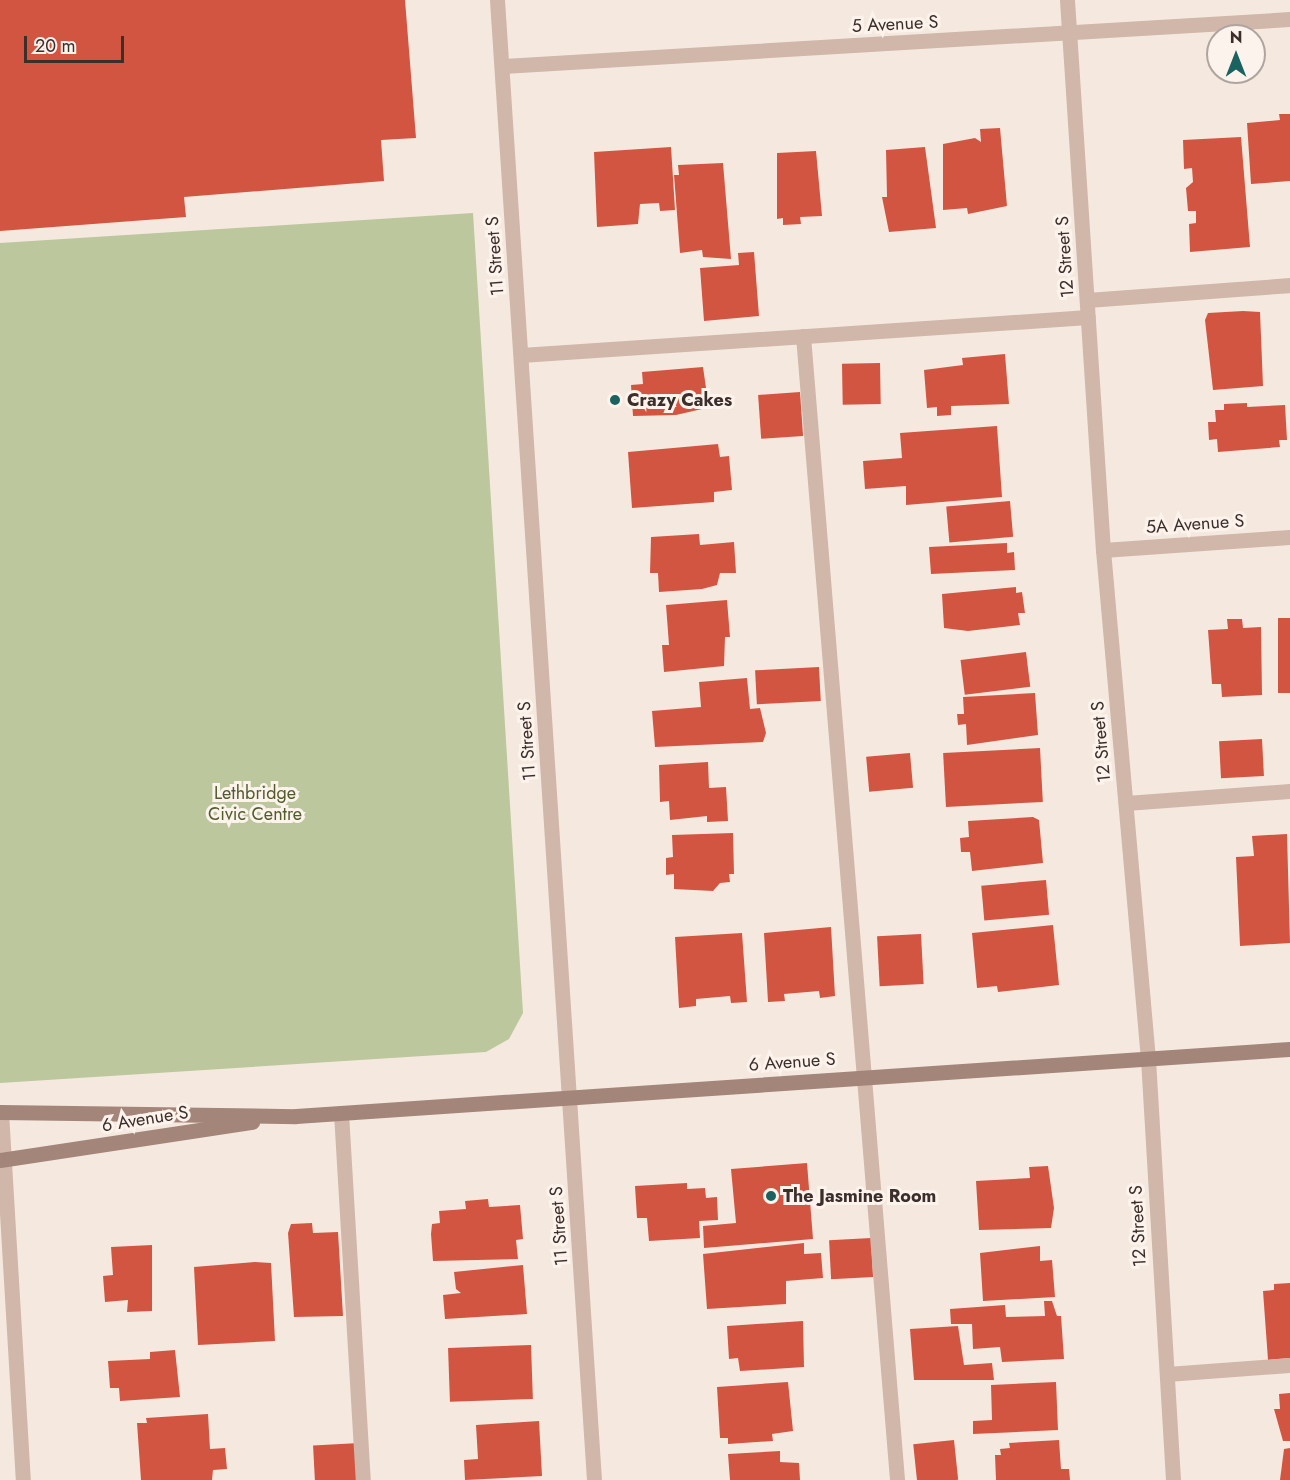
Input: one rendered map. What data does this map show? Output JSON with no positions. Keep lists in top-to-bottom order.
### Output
{
  "streets": {
    "main road": ["6 Avenue S"],
    "street": [
      "5 Avenue S",
      "11 Street S",
      "12 Street S",
      "5A Avenue S"
    ]
  },
  "crossings": [
    ["5 Avenue S", "11 Street S"],
    ["5 Avenue S", "12 Street S"],
    ["11 Street S", "6 Avenue S"],
    ["12 Street S", "5A Avenue S"],
    ["12 Street S", "6 Avenue S"]
  ],
  "parks": ["Lethbridge Civic Centre"],
  "places": ["Crazy Cakes", "The Jasmine Room"],
  "scale_bar": "20 m",
  "north": "top"
}
